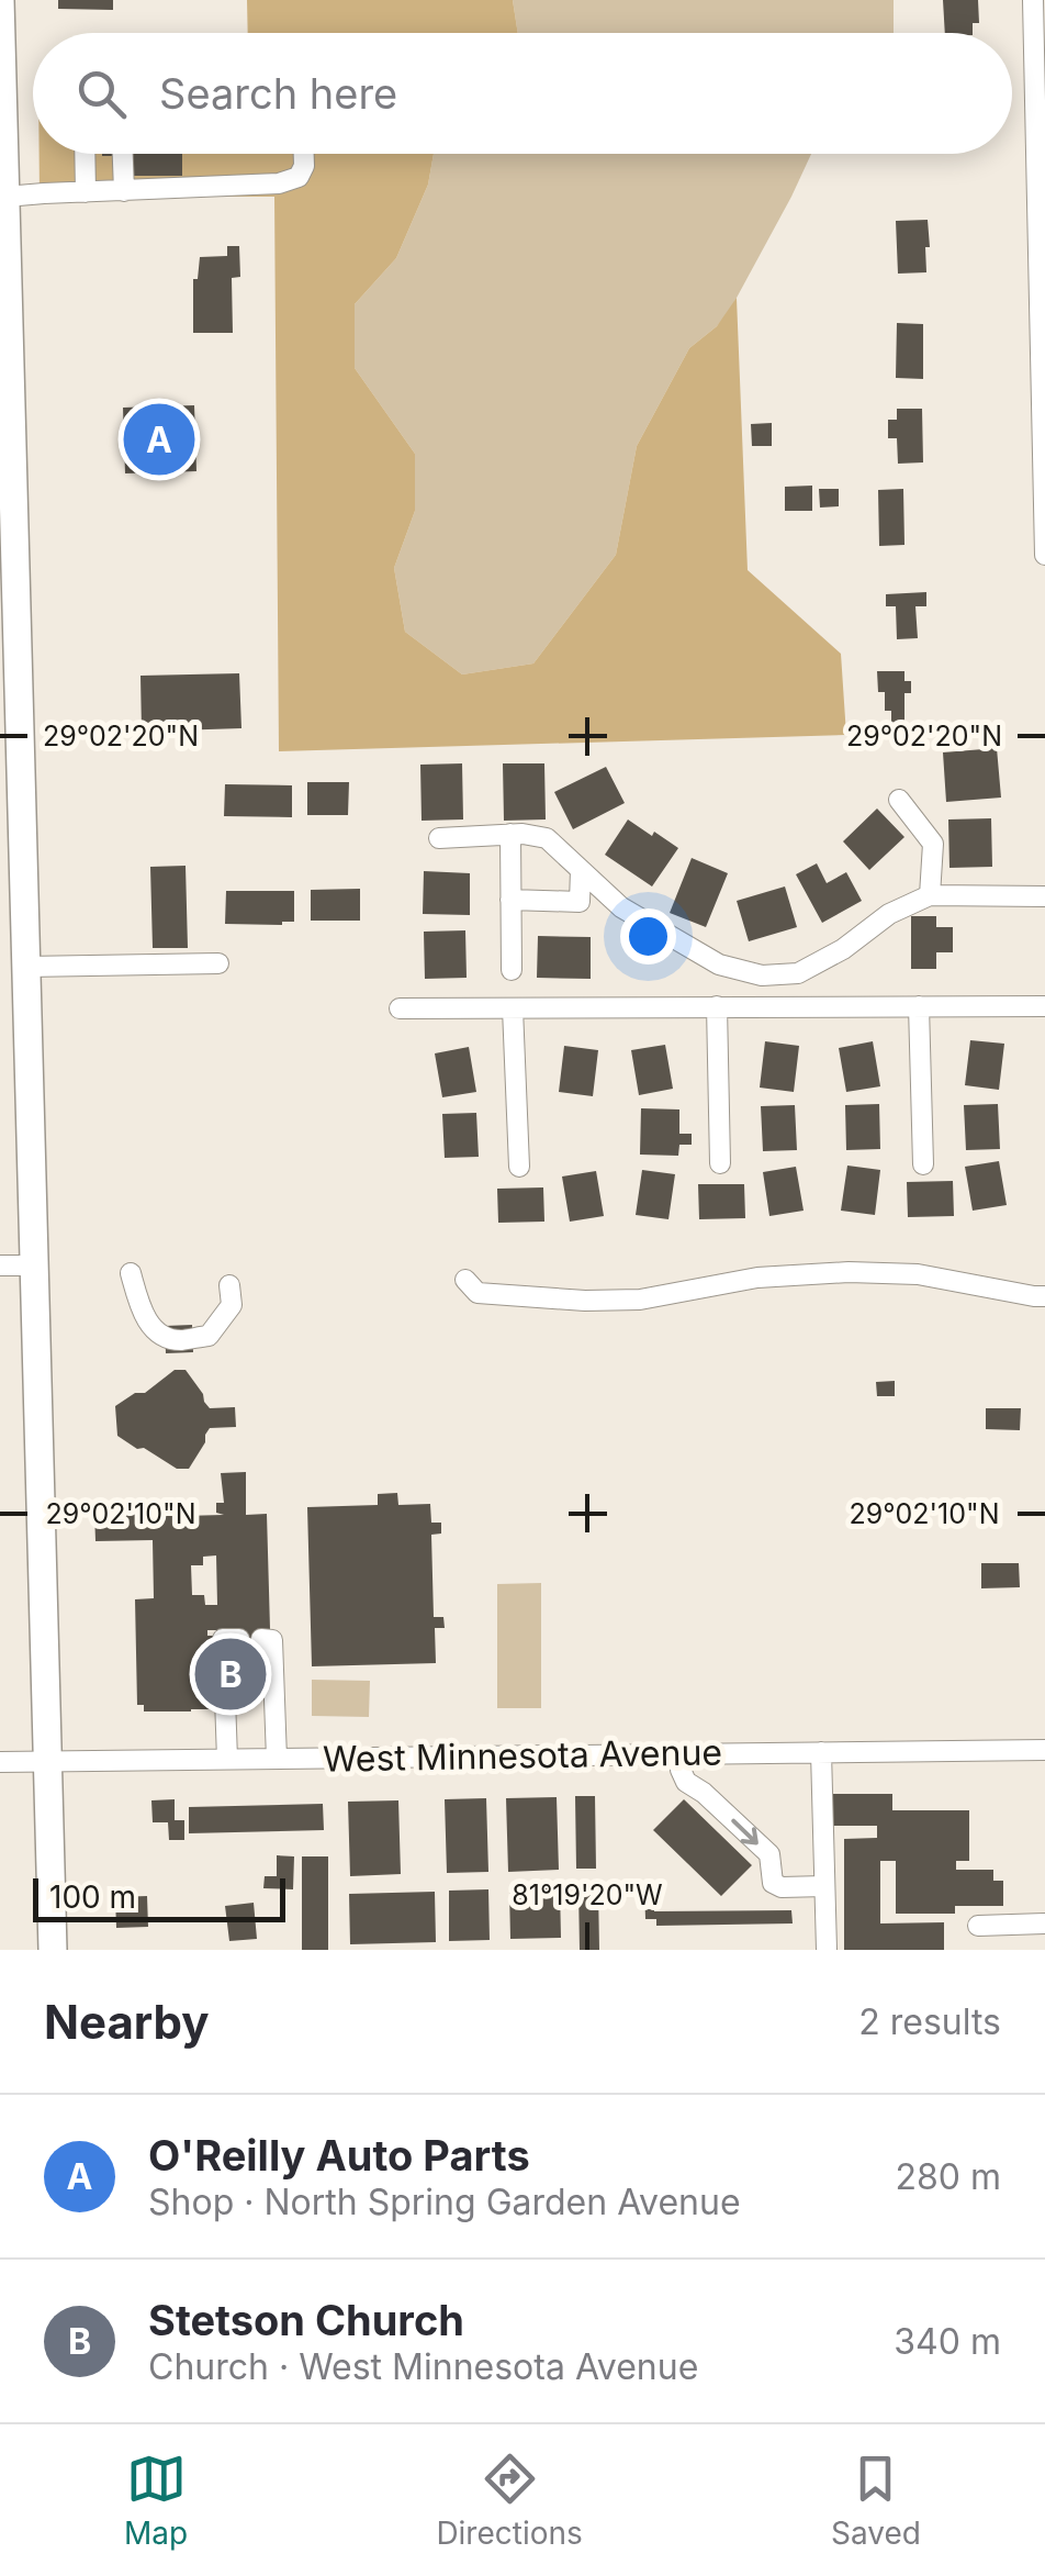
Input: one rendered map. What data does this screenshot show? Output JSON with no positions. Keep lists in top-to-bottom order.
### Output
{
  "streets": {
    "street": ["West Minnesota Avenue"]
  },
  "scale_bar": "100 m",
  "page": {
    "search": "Search here",
    "pins": ["A", "B"],
    "scale": "100 m",
    "heading": ["Nearby", "2 results"],
    "list": [
      {
        "mark": "A",
        "name": "O'Reilly Auto Parts",
        "note": "Shop · North Spring Garden Avenue",
        "value": "280 m"
      },
      {
        "mark": "B",
        "name": "Stetson Church",
        "note": "Church · West Minnesota Avenue",
        "value": "340 m"
      }
    ],
    "nav": ["Map", "Directions", "Saved"]
  },
  "coordinates": ["29°02'20\"N", "29°02'10\"N", "81°19'20\"W"]
}
